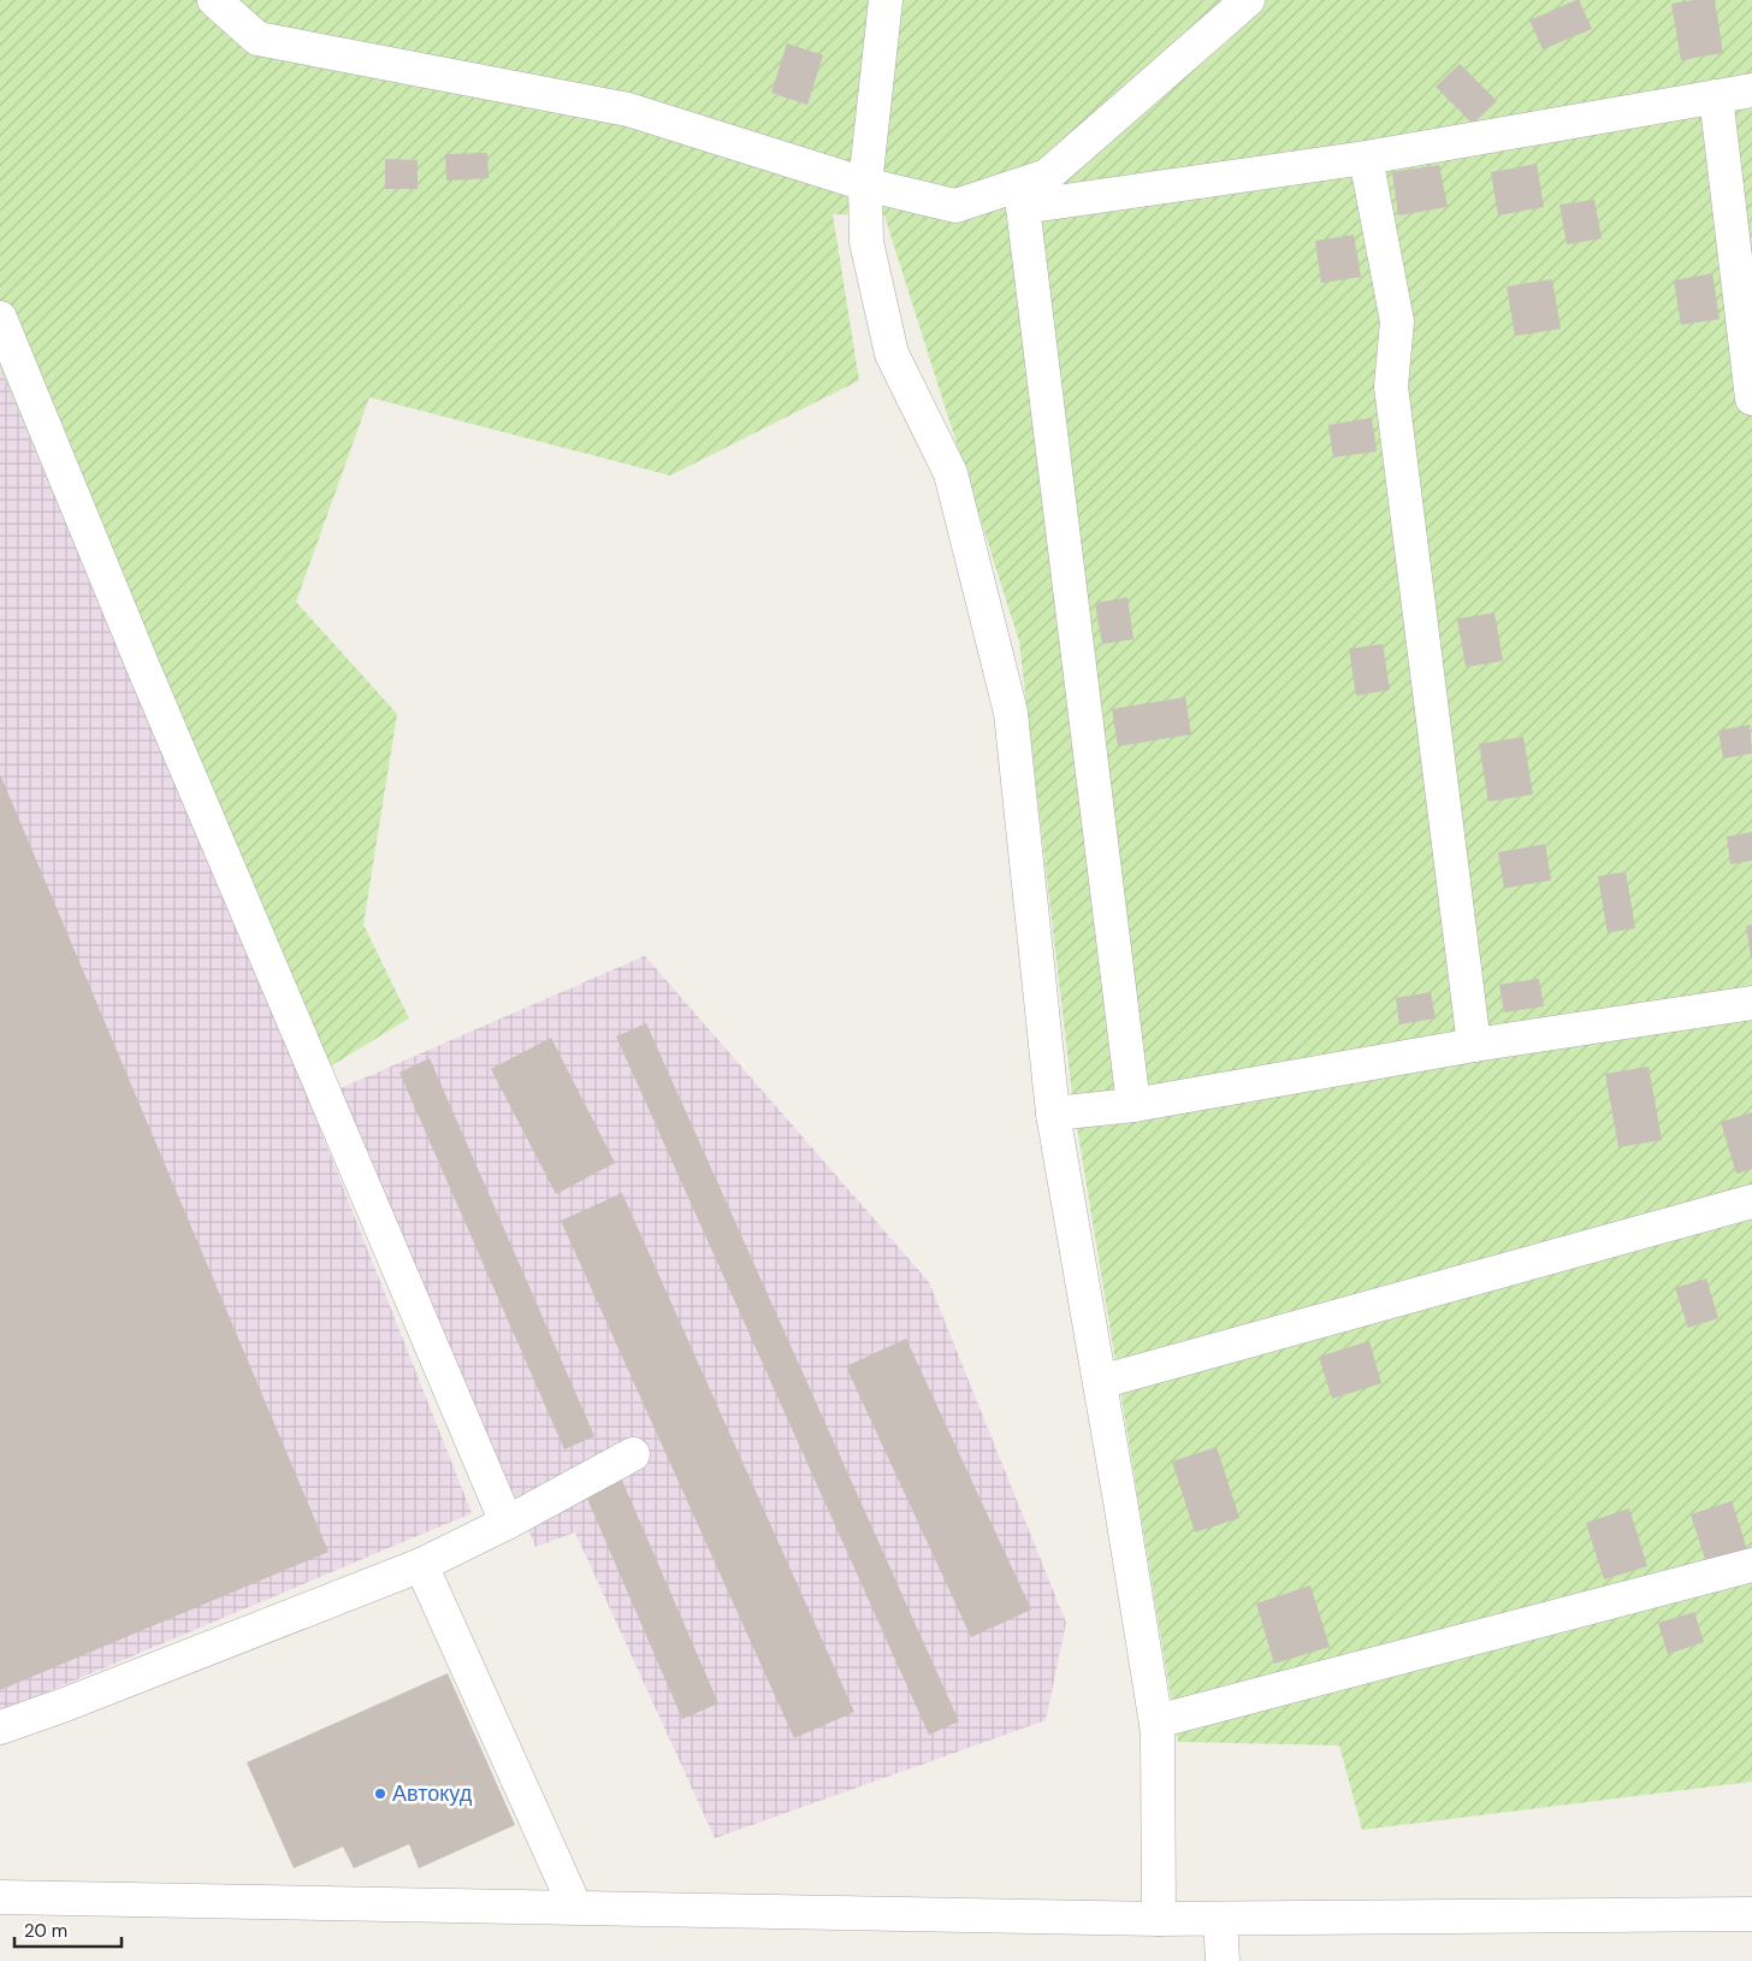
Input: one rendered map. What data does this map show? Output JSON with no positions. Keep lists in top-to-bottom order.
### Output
{
  "places": ["Автокуд"],
  "scale_bar": "20 m"
}
